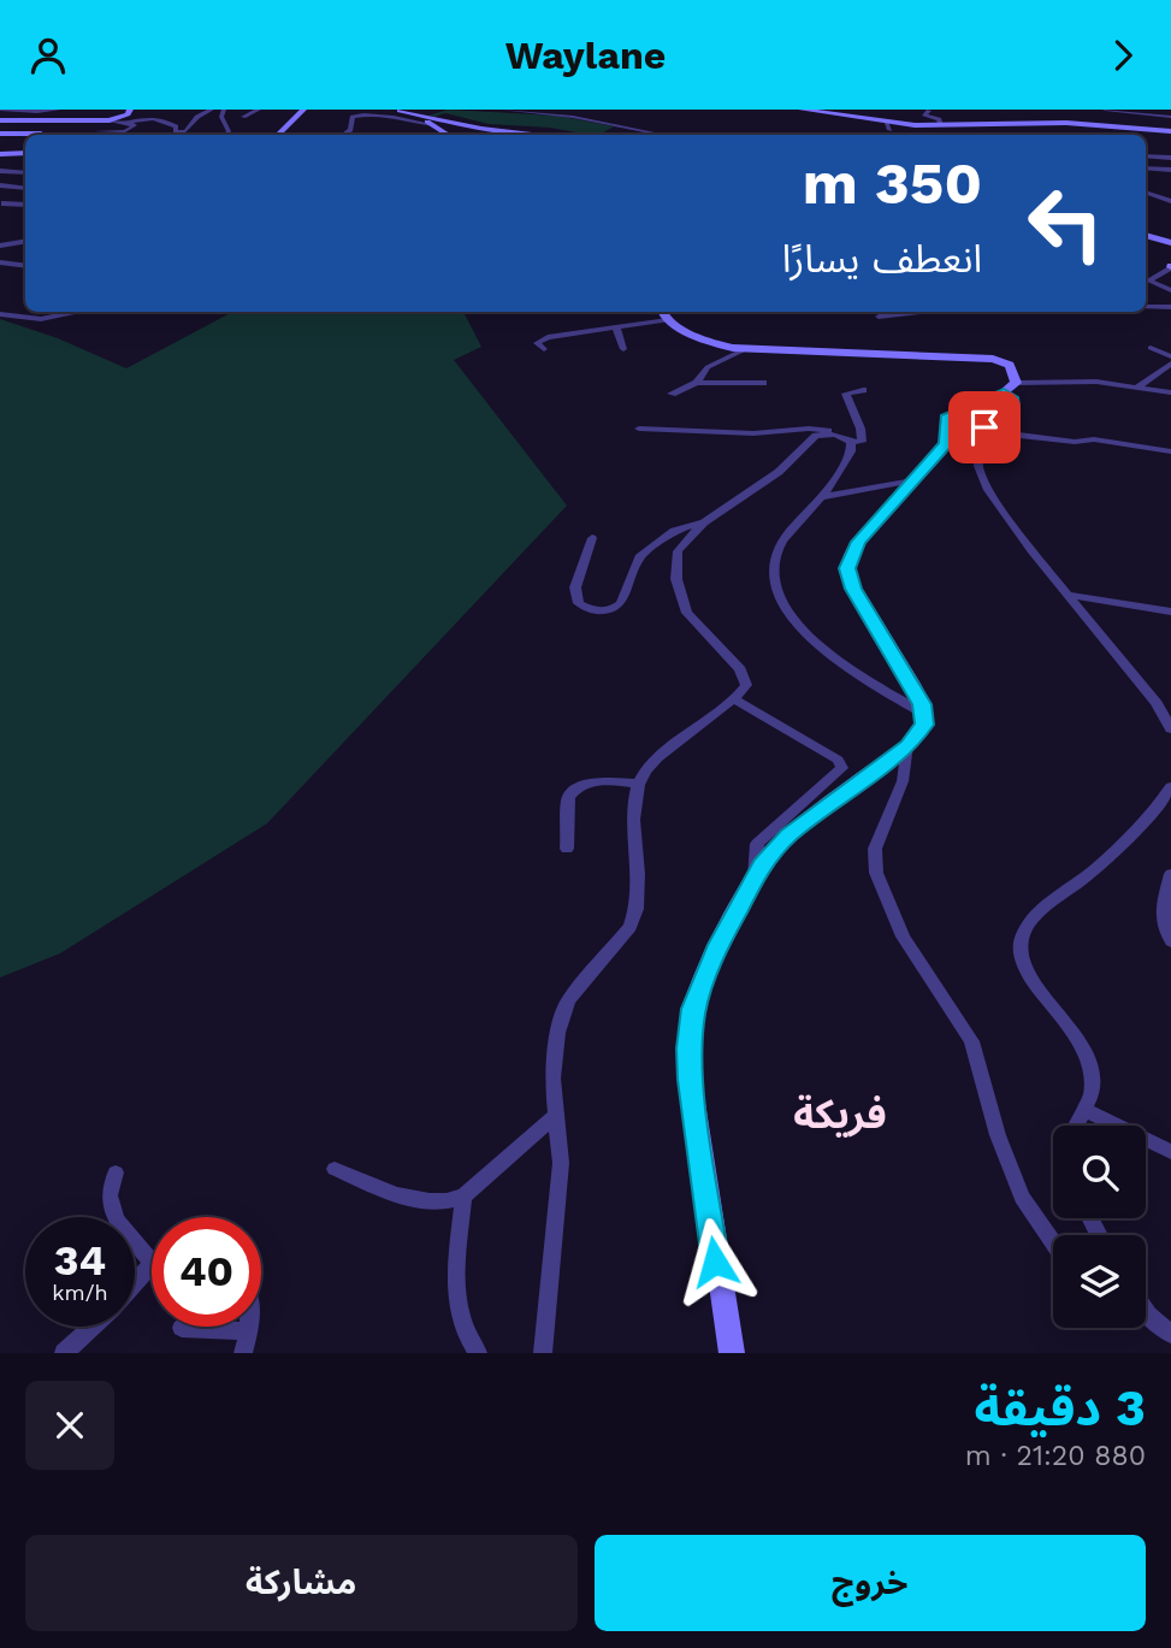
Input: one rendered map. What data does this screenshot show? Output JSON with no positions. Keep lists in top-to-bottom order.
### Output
{
  "districts": ["فريكة"],
  "page": {
    "header": "Waylane",
    "turn": ["350 m", "انعطف يسارًا"],
    "speed": "34 km/h",
    "limit": "40",
    "heading": ["3 دقيقة", "880 m · 21:20"],
    "buttons": ["خروج", "مشاركة"]
  }
}
